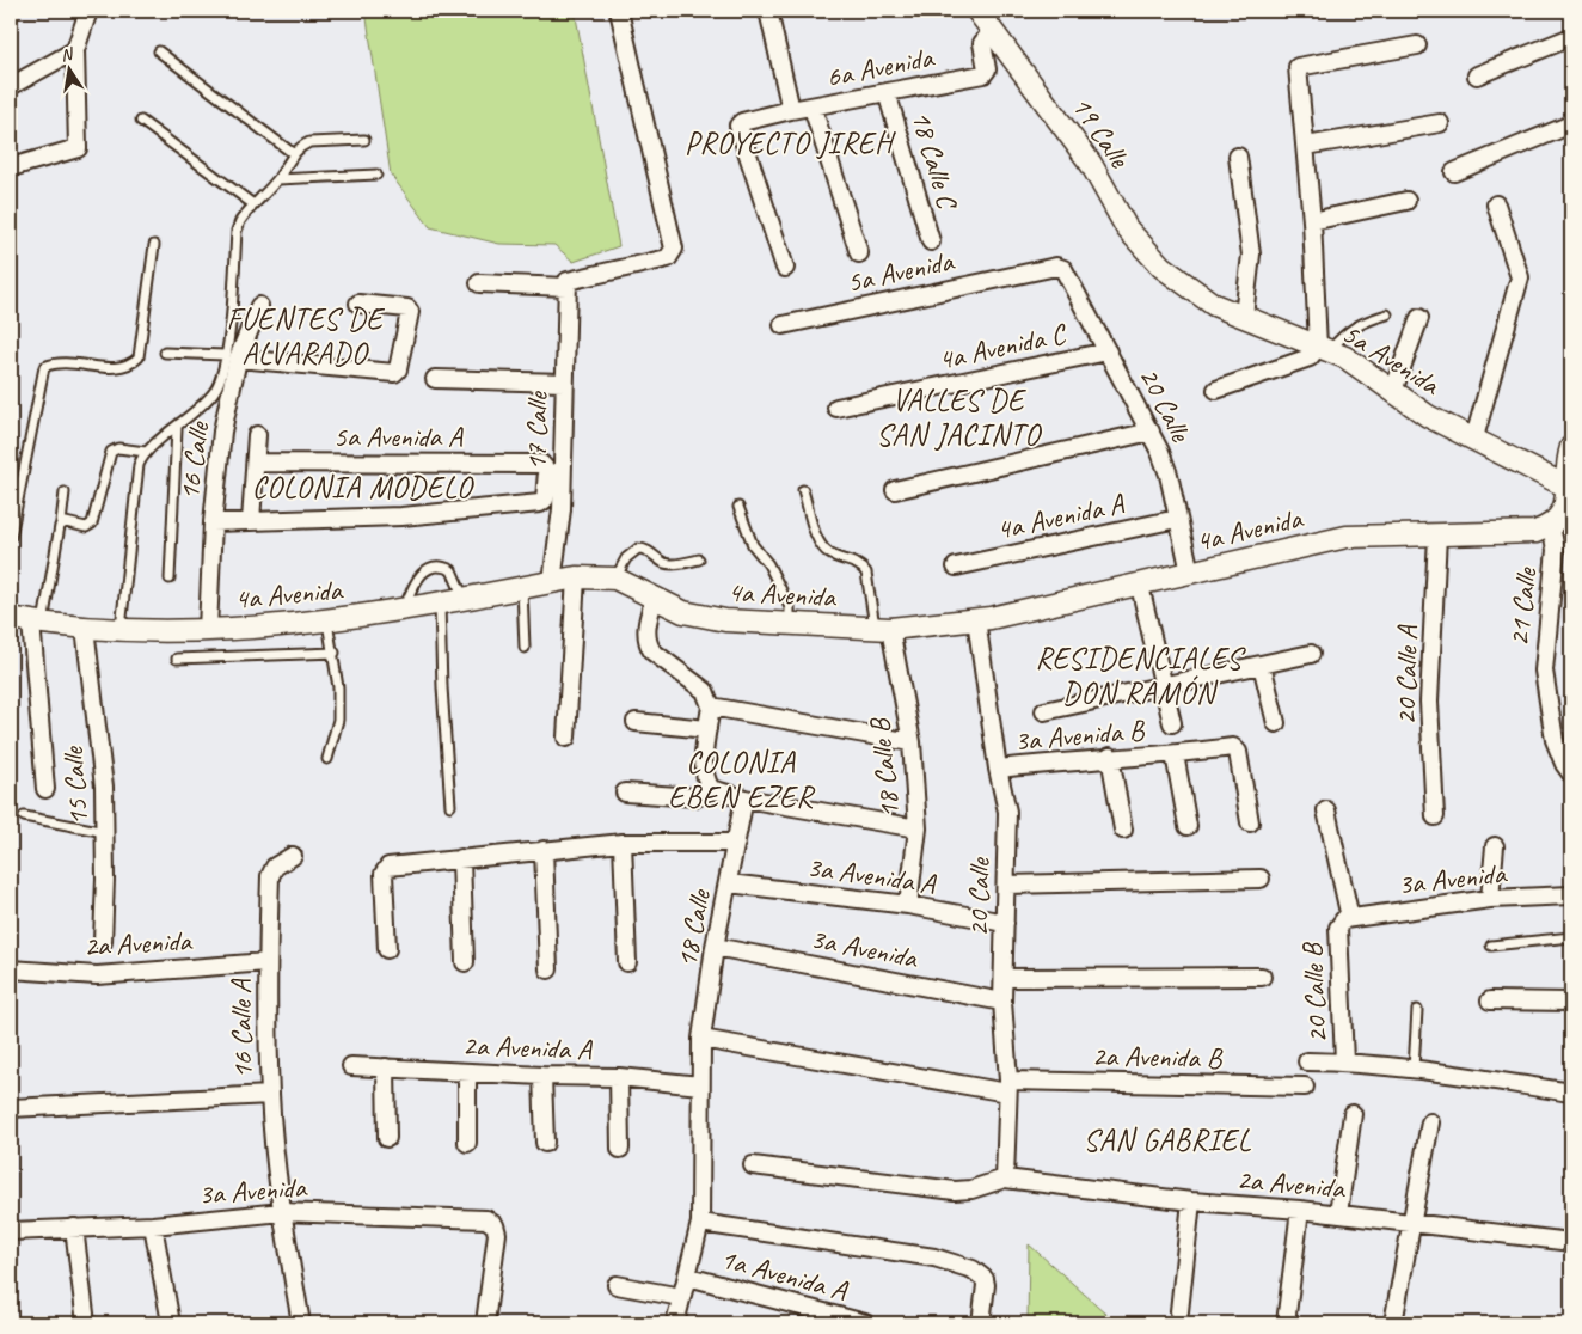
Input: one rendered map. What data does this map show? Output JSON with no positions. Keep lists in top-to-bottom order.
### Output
{
  "streets": {
    "street": [
      "6a Avenida",
      "19 Calle",
      "18 Calle C",
      "5a Avenida",
      "4a Avenida C",
      "20 Calle",
      "17 Calle",
      "5a Avenida A",
      "16 Calle",
      "4a Avenida A",
      "4a Avenida",
      "21 Calle",
      "20 Calle A",
      "3a Avenida B",
      "18 Calle B",
      "15 Calle",
      "3a Avenida A",
      "3a Avenida",
      "18 Calle",
      "2a Avenida",
      "20 Calle B",
      "16 Calle A",
      "2a Avenida A",
      "2a Avenida B",
      "1a Avenida A"
    ]
  },
  "crossings": [
    ["6a Avenida", "19 Calle"],
    ["6a Avenida", "18 Calle C"],
    ["19 Calle", "5a Avenida"],
    ["5a Avenida", "20 Calle"],
    ["4a Avenida C", "20 Calle"],
    ["20 Calle", "4a Avenida A"],
    ["20 Calle", "4a Avenida"],
    ["20 Calle", "3a Avenida B"],
    ["20 Calle", "3a Avenida A"],
    ["20 Calle", "3a Avenida"],
    ["20 Calle", "2a Avenida"],
    ["20 Calle", "2a Avenida B"],
    ["17 Calle", "4a Avenida"],
    ["16 Calle", "4a Avenida"],
    ["4a Avenida", "21 Calle"],
    ["4a Avenida", "20 Calle A"],
    ["4a Avenida", "18 Calle B"],
    ["4a Avenida", "15 Calle"],
    ["18 Calle B", "3a Avenida A"],
    ["3a Avenida A", "18 Calle"],
    ["3a Avenida", "18 Calle"],
    ["3a Avenida", "20 Calle B"],
    ["3a Avenida", "16 Calle A"],
    ["18 Calle", "2a Avenida A"],
    ["18 Calle", "2a Avenida B"],
    ["18 Calle", "1a Avenida A"],
    ["2a Avenida", "16 Calle A"]
  ],
  "districts": [
    "PROYECTO JIREH",
    "FUENTES DE ALVARADO",
    "VALLES DE SAN JACINTO",
    "COLONIA MODELO",
    "RESIDENCIALES DON RAMÓN",
    "COLONIA EBEN EZER",
    "SAN GABRIEL"
  ],
  "north": "top"
}
